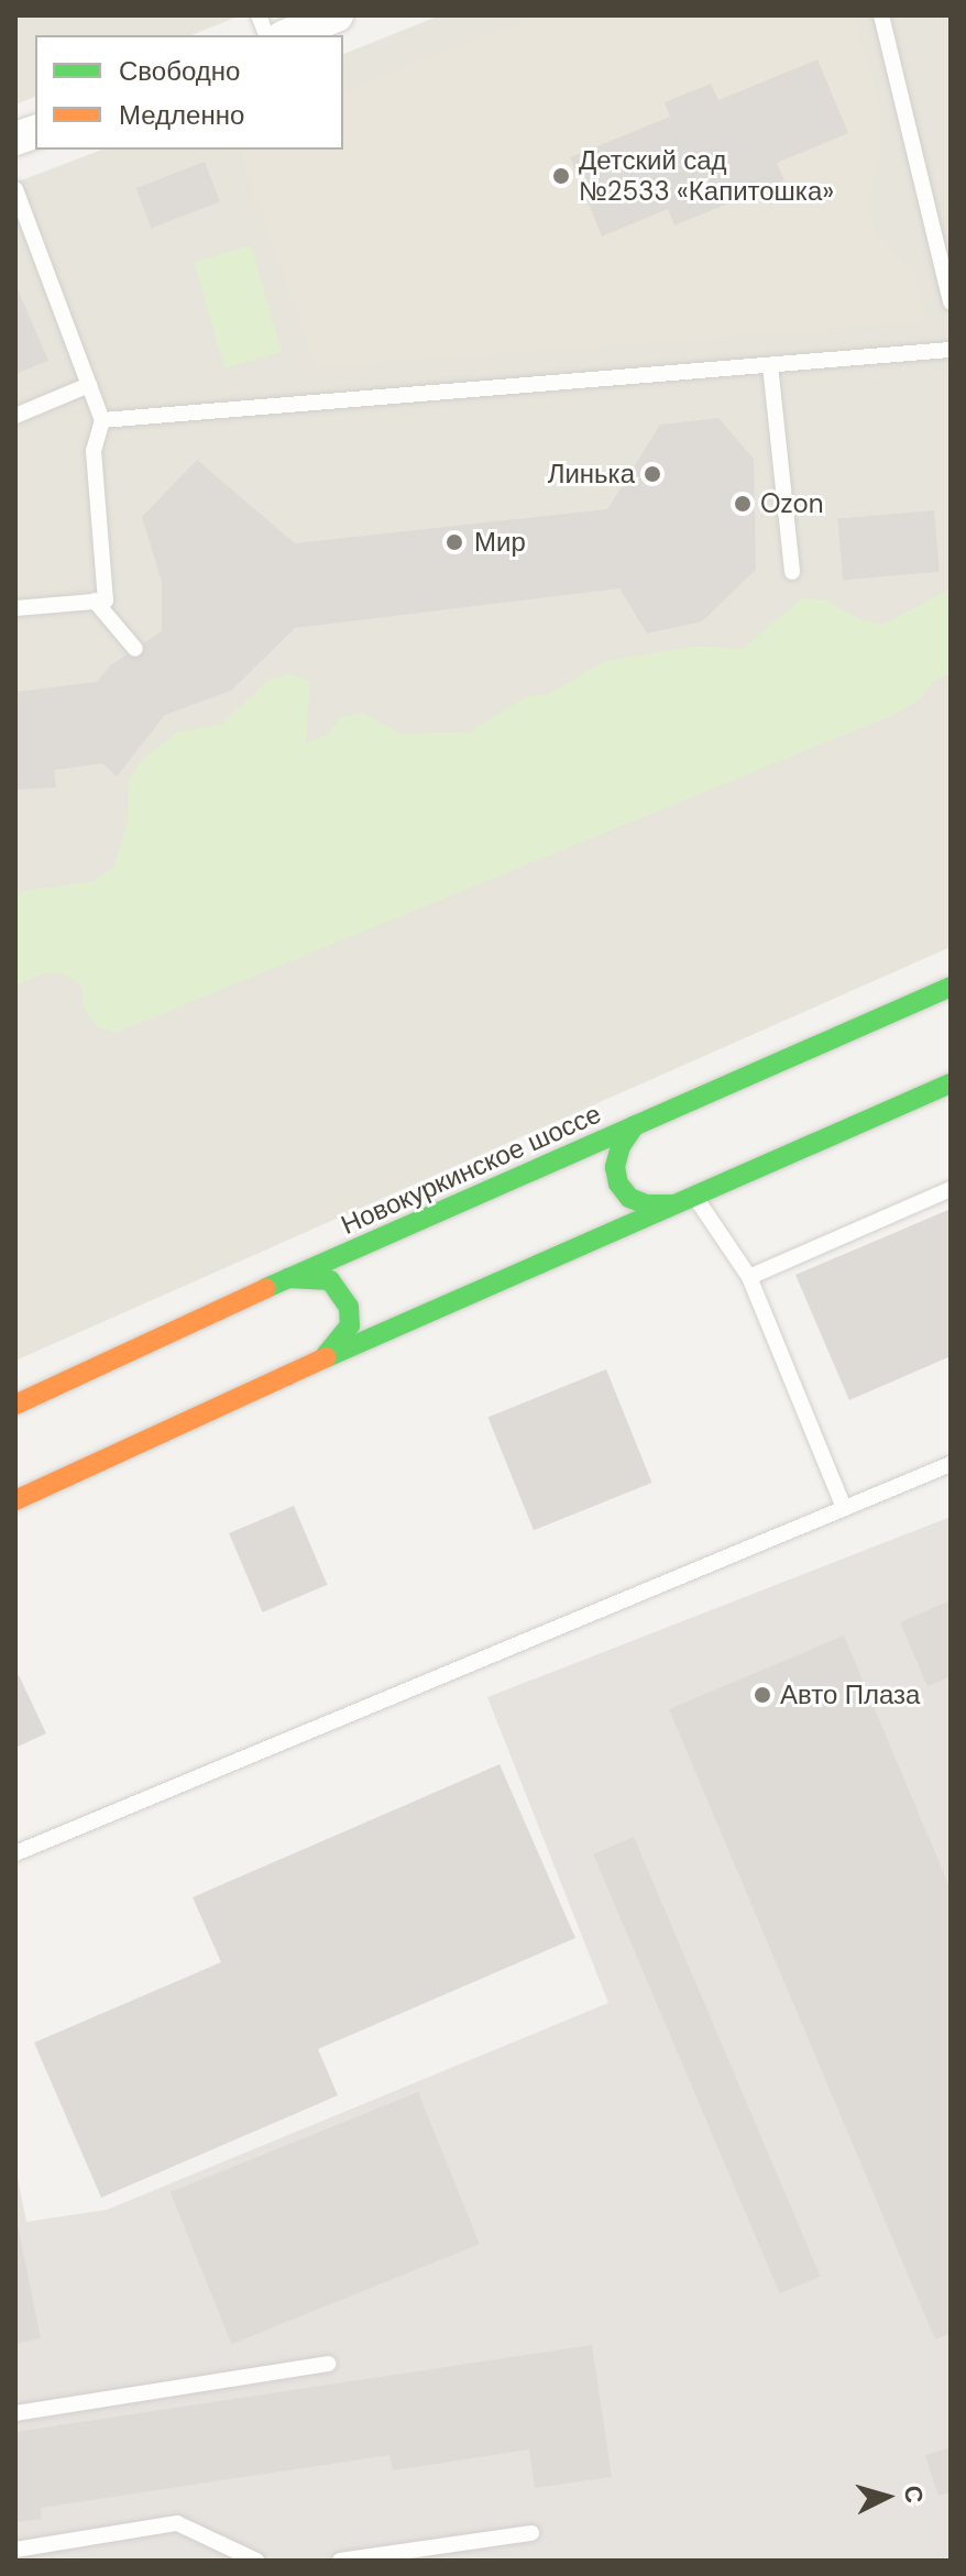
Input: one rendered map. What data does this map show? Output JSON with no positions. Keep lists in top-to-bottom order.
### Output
{
  "streets": {
    "main road": ["Новокуркинское шоссе"]
  },
  "places": [
    "Детский сад №2533 «Капитошка»",
    "Линька",
    "Ozon",
    "Мир",
    "Авто Плаза"
  ],
  "legend": ["Свободно", "Медленно"],
  "north": "right"
}
